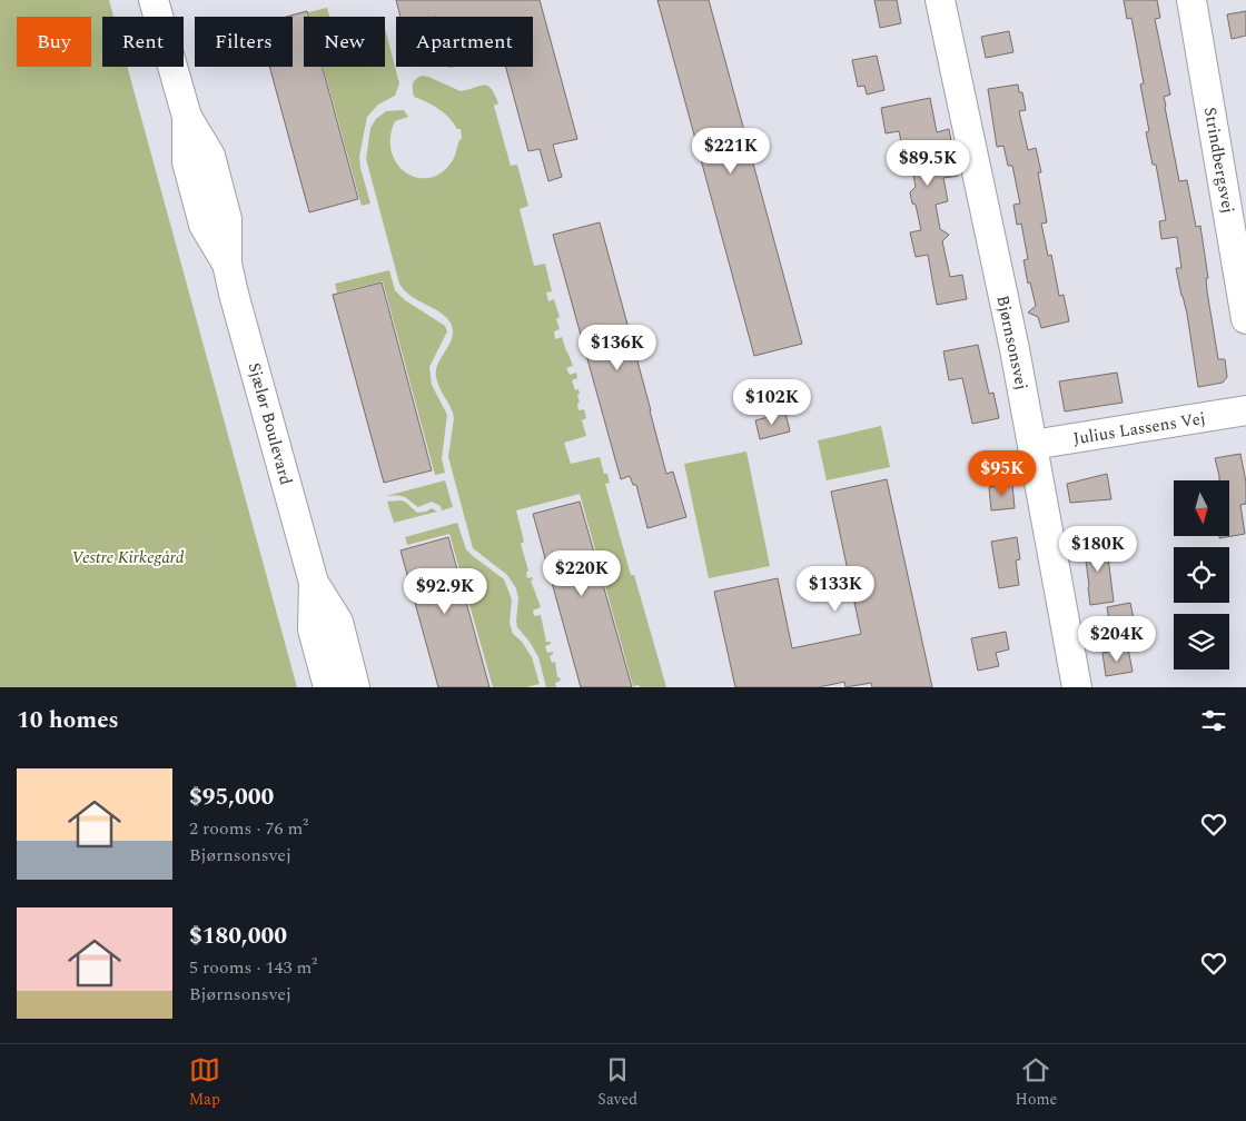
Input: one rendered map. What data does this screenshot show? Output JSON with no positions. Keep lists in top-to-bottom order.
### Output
{
  "streets": {
    "street": [
      "Strindbergsvej",
      "Bjørnsonsvej",
      "Sjælør Boulevard",
      "Julius Lassens Vej"
    ]
  },
  "crossings": [
    ["Bjørnsonsvej", "Julius Lassens Vej"]
  ],
  "parks": ["Vestre Kirkegård"],
  "north": "bottom",
  "page": {
    "chip": [
      "Buy",
      "Rent",
      "Filters",
      "New",
      "Apartment"
    ],
    "price": [
      "$221K",
      "$89.5K",
      "$136K",
      "$102K",
      "$95K",
      "$180K",
      "$220K",
      "$133K",
      "$92.9K",
      "$204K"
    ],
    "heading": "10 homes",
    "list": [
      {
        "name": "$95,000",
        "note": "2 rooms · 76 m² · Bjørnsonsvej"
      },
      {
        "name": "$180,000",
        "note": "5 rooms · 143 m² · Bjørnsonsvej"
      }
    ],
    "tabs": ["Map", "Saved", "Home"]
  }
}
